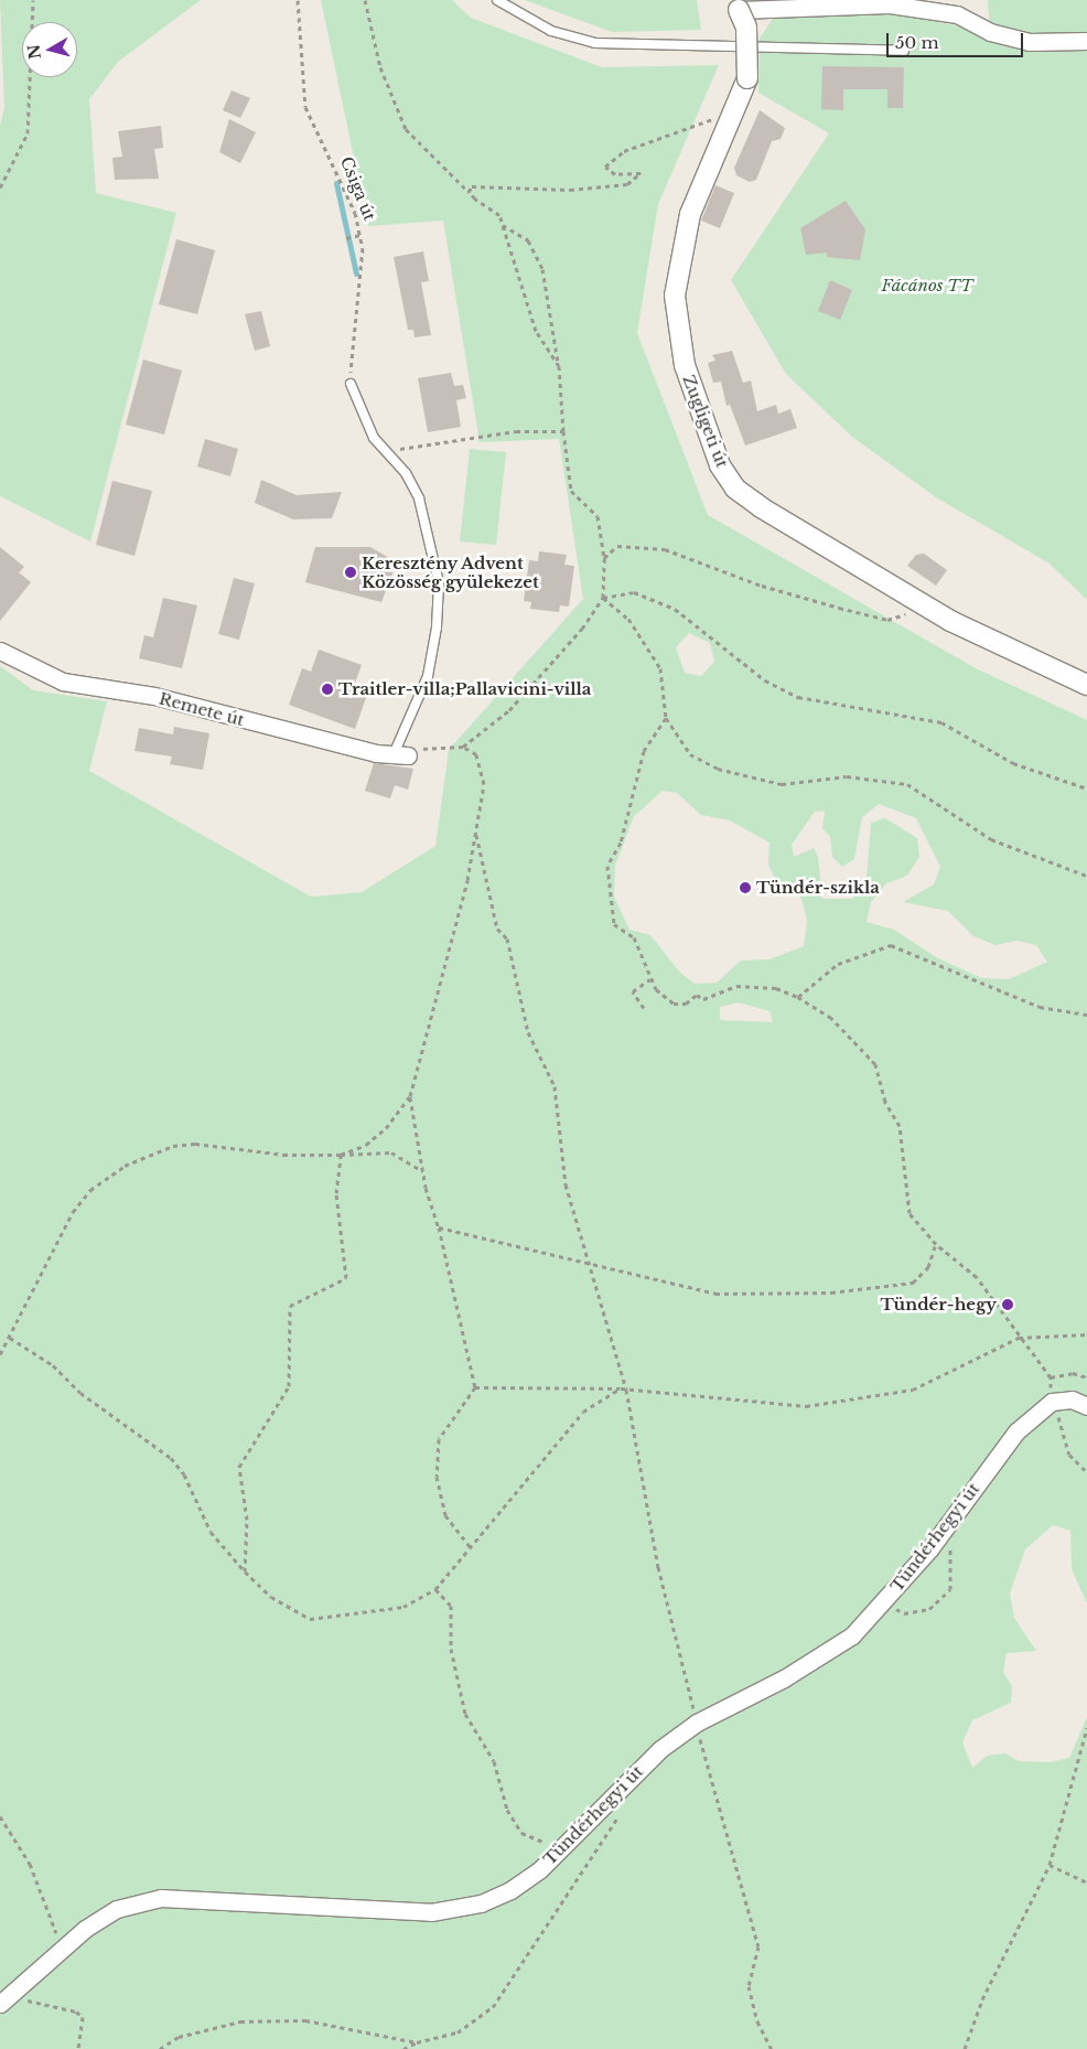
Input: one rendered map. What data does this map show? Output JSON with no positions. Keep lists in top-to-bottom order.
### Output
{
  "streets": {
    "street": ["Zugligeti út", "Remete út", "Tündérhegyi út"],
    "path": ["Csiga út"]
  },
  "parks": ["Fácános TT"],
  "places": [
    "Keresztény Advent Közösség gyülekezet",
    "Traitler-villa;Pallavicini-villa",
    "Tündér-szikla",
    "Tündér-hegy"
  ],
  "scale_bar": "50 m",
  "north": "left"
}
